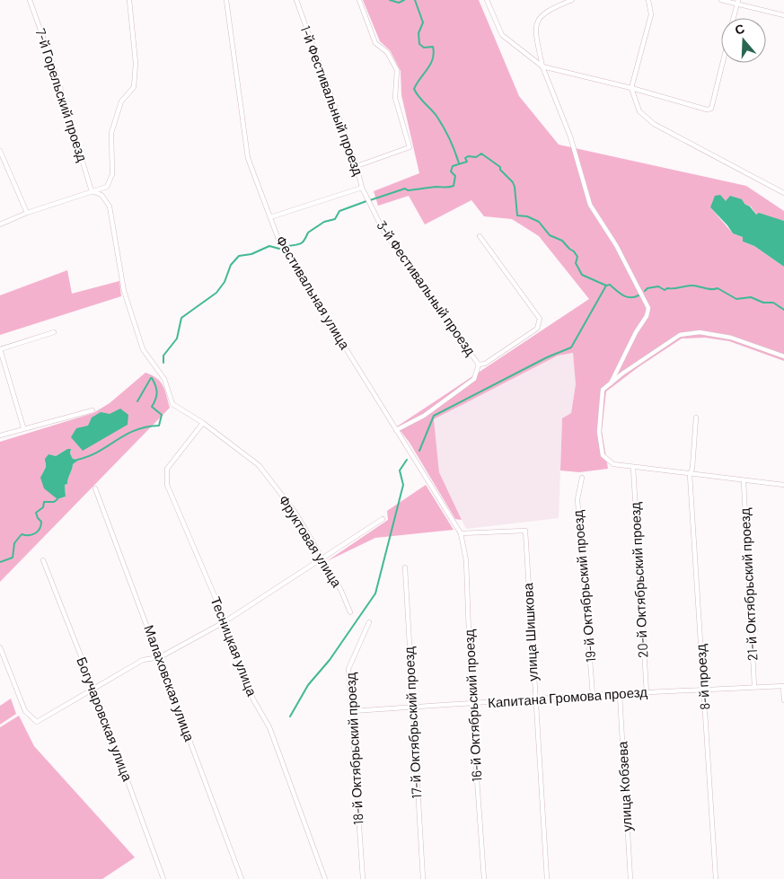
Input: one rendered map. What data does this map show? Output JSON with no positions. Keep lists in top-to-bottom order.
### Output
{
  "streets": {
    "street": [
      "7-й Горельский проезд",
      "1-й Фестивальный проезд",
      "3-й Фестивальный проезд",
      "Фестивальная улица",
      "Фруктовая улица",
      "20-й Октябрьский проезд",
      "21-й Октябрьский проезд",
      "19-й Октябрьский проезд",
      "улица Шишкова",
      "Тесницкая улица",
      "8-й проезд",
      "Малаховская улица",
      "Капитана Громова проезд",
      "16-й Октябрьский проезд",
      "Богучаровская улица",
      "17-й Октябрьский проезд",
      "18-й Октябрьский проезд",
      "улица Кобзева"
    ]
  },
  "crossings": [
    ["7-й Горельский проезд", "Фруктовая улица"],
    ["1-й Фестивальный проезд", "3-й Фестивальный проезд"],
    ["1-й Фестивальный проезд", "Фестивальная улица"],
    ["Фестивальная улица", "улица Шишкова"],
    ["Фестивальная улица", "16-й Октябрьский проезд"],
    ["Фруктовая улица", "Тесницкая улица"],
    ["20-й Октябрьский проезд", "Капитана Громова проезд"],
    ["21-й Октябрьский проезд", "Капитана Громова проезд"],
    ["19-й Октябрьский проезд", "Капитана Громова проезд"],
    ["улица Шишкова", "Капитана Громова проезд"],
    ["улица Шишкова", "16-й Октябрьский проезд"],
    ["8-й проезд", "Капитана Громова проезд"],
    ["Капитана Громова проезд", "16-й Октябрьский проезд"],
    ["Капитана Громова проезд", "17-й Октябрьский проезд"],
    ["Капитана Громова проезд", "18-й Октябрьский проезд"],
    ["Капитана Громова проезд", "улица Кобзева"]
  ],
  "north": "top"
}
